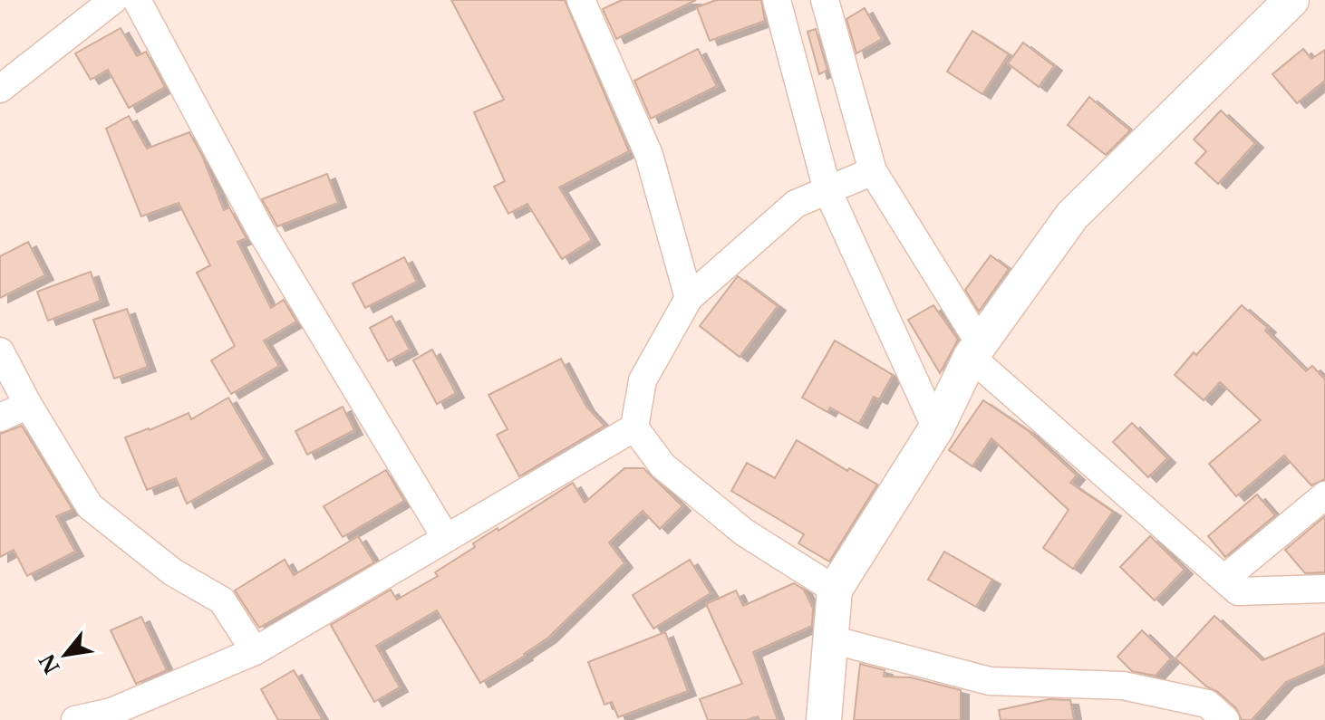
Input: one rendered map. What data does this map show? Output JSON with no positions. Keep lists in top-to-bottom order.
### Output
{
  "north": "bottom left"
}
